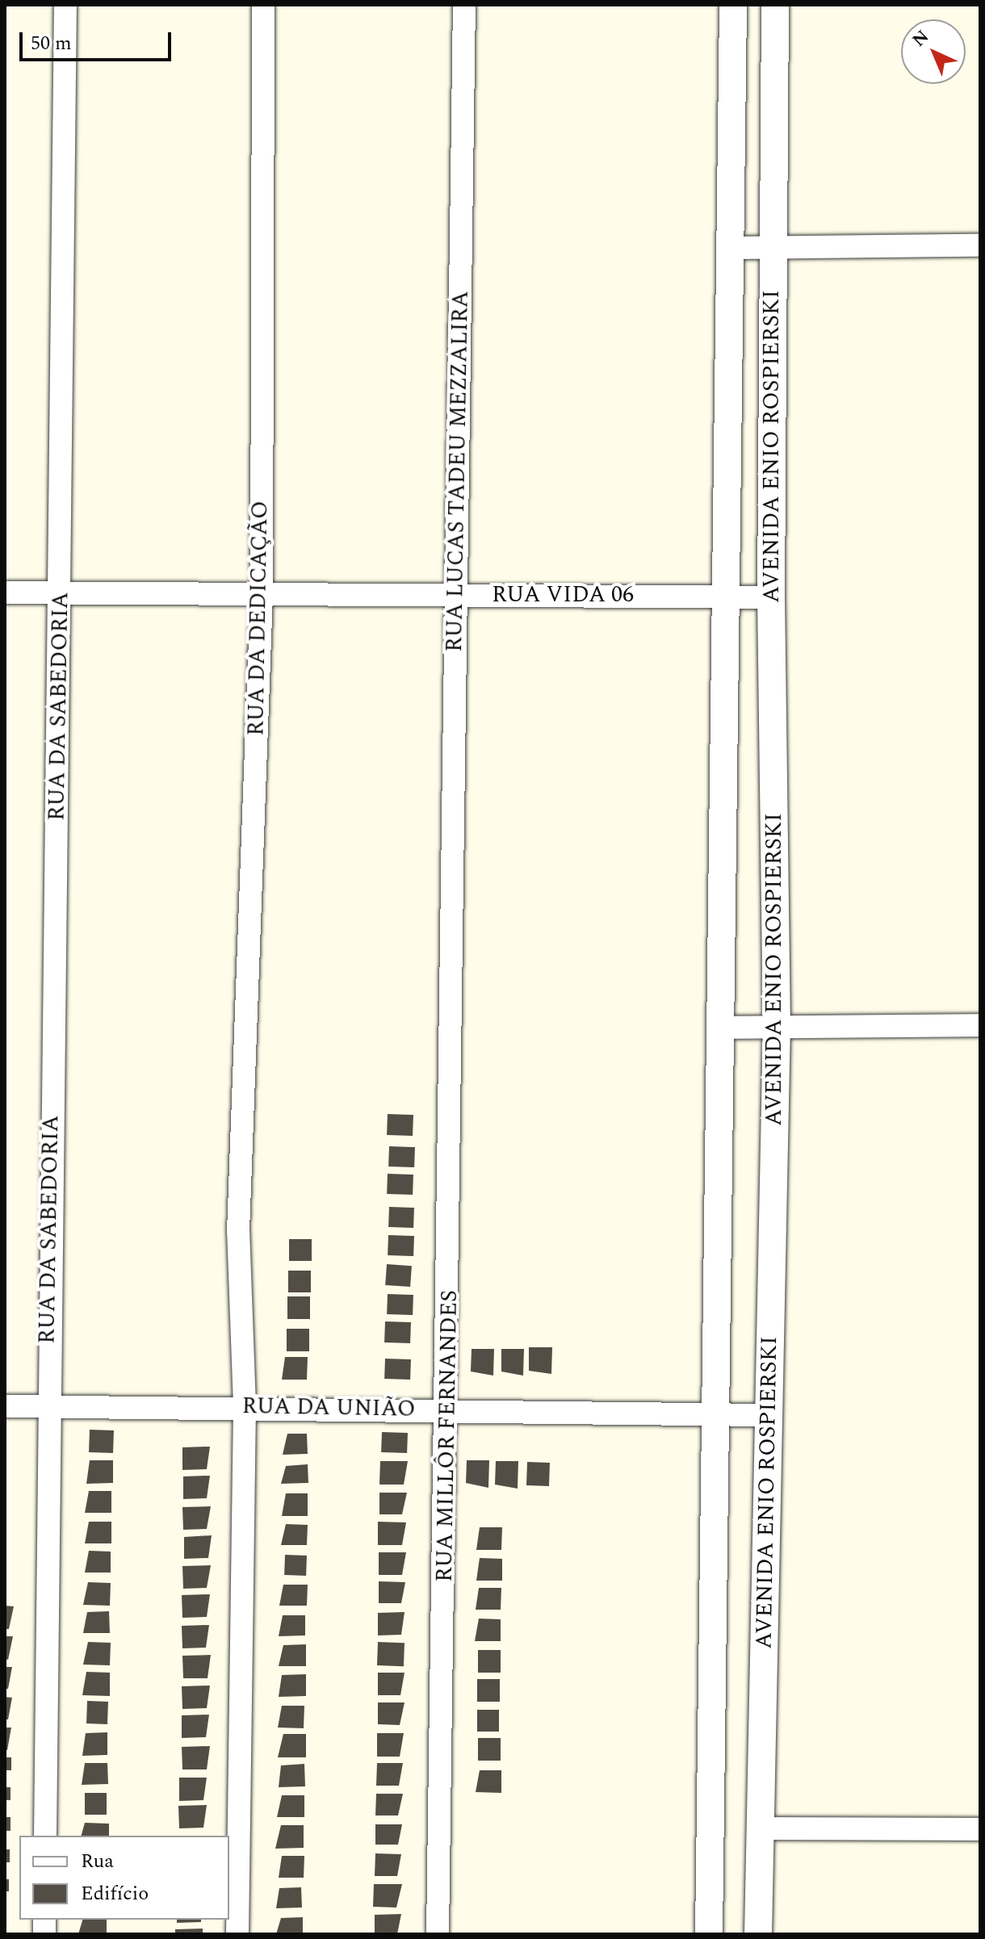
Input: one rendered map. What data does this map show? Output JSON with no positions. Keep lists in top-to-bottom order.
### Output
{
  "streets": {
    "street": [
      "AVENIDA ENIO ROSPIERSKI",
      "RUA LUCAS TADEU MEZZALIRA",
      "RUA VIDA 06",
      "RUA DA DEDICAÇÃO",
      "RUA DA SABEDORIA",
      "RUA DA UNIÃO",
      "RUA MILLÔR FERNANDES"
    ]
  },
  "crossings": [
    ["AVENIDA ENIO ROSPIERSKI", "RUA VIDA 06"],
    ["AVENIDA ENIO ROSPIERSKI", "RUA DA UNIÃO"],
    ["RUA LUCAS TADEU MEZZALIRA", "RUA VIDA 06"],
    ["RUA LUCAS TADEU MEZZALIRA", "RUA MILLÔR FERNANDES"],
    ["RUA VIDA 06", "RUA DA DEDICAÇÃO"],
    ["RUA VIDA 06", "RUA DA SABEDORIA"],
    ["RUA DA DEDICAÇÃO", "RUA DA UNIÃO"],
    ["RUA DA SABEDORIA", "RUA DA UNIÃO"],
    ["RUA DA UNIÃO", "RUA MILLÔR FERNANDES"]
  ],
  "legend": ["Rua", "Edifício"],
  "scale_bar": "50 m",
  "north": "top left"
}
